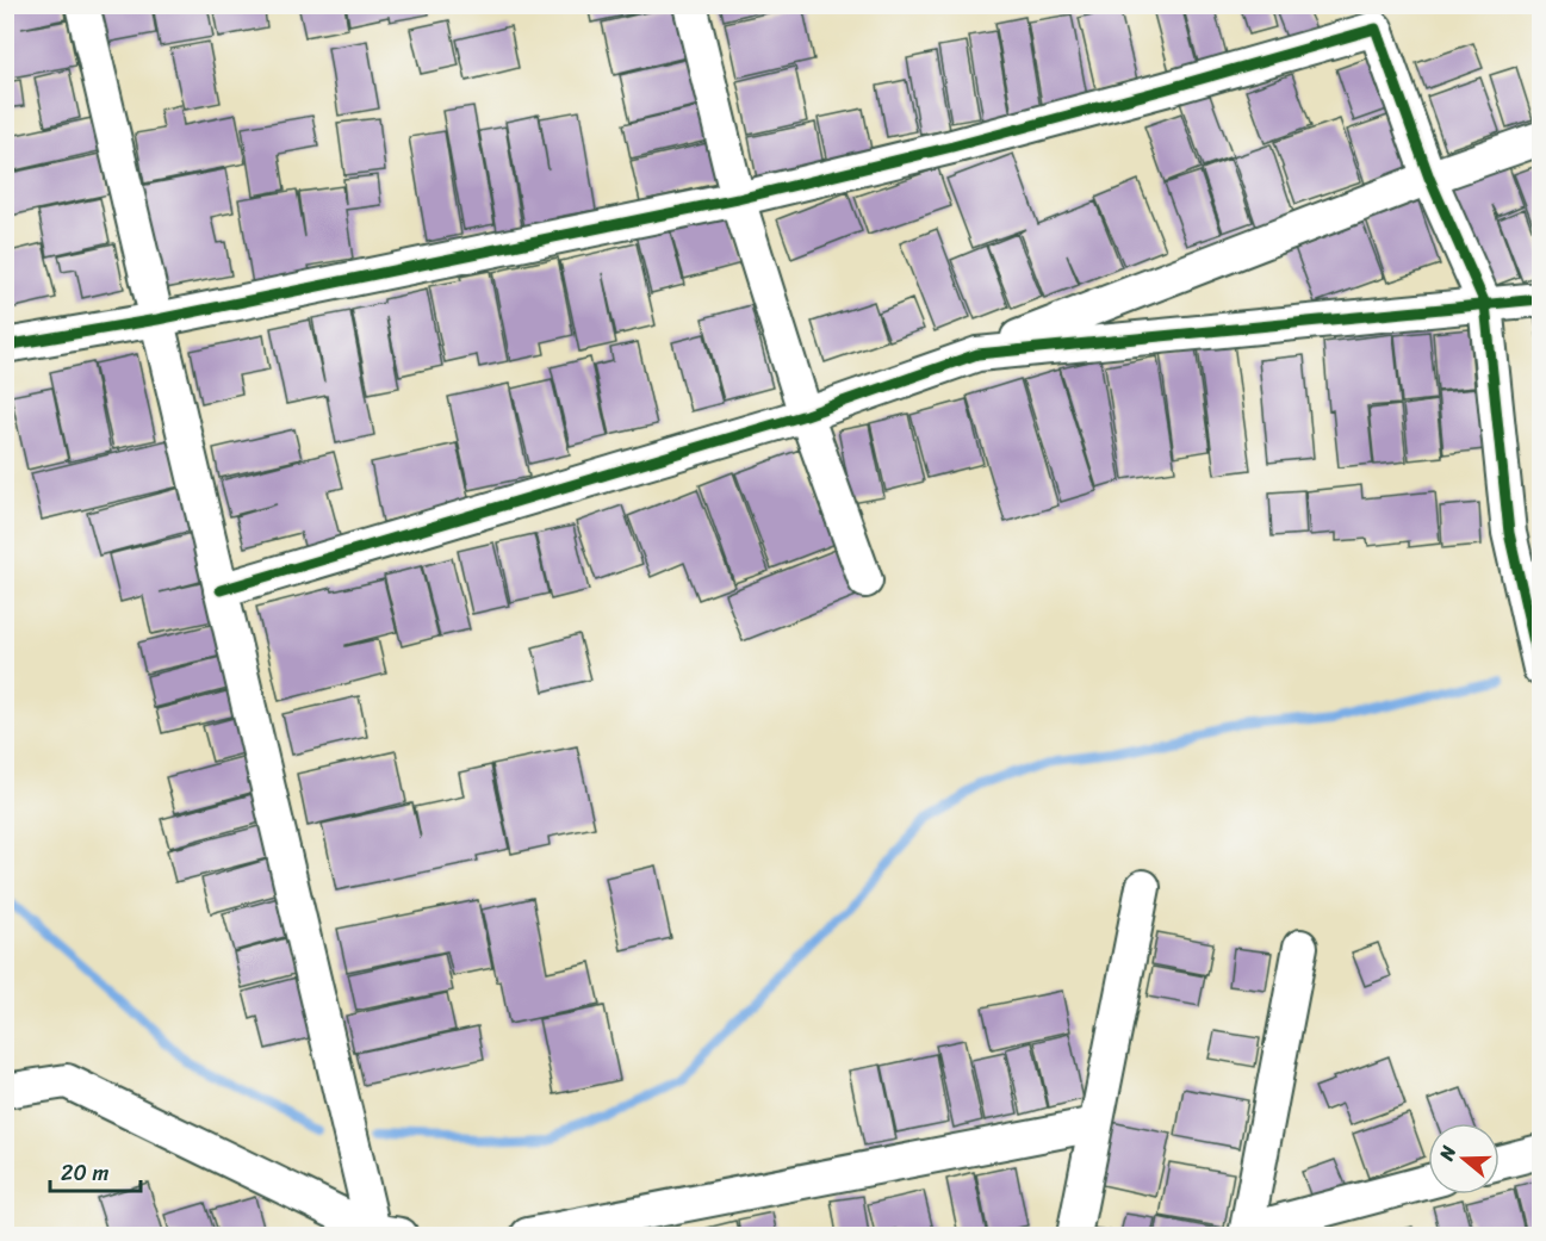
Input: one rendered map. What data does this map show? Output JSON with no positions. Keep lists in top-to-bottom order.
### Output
{
  "scale_bar": "20 m",
  "north": "left"
}
